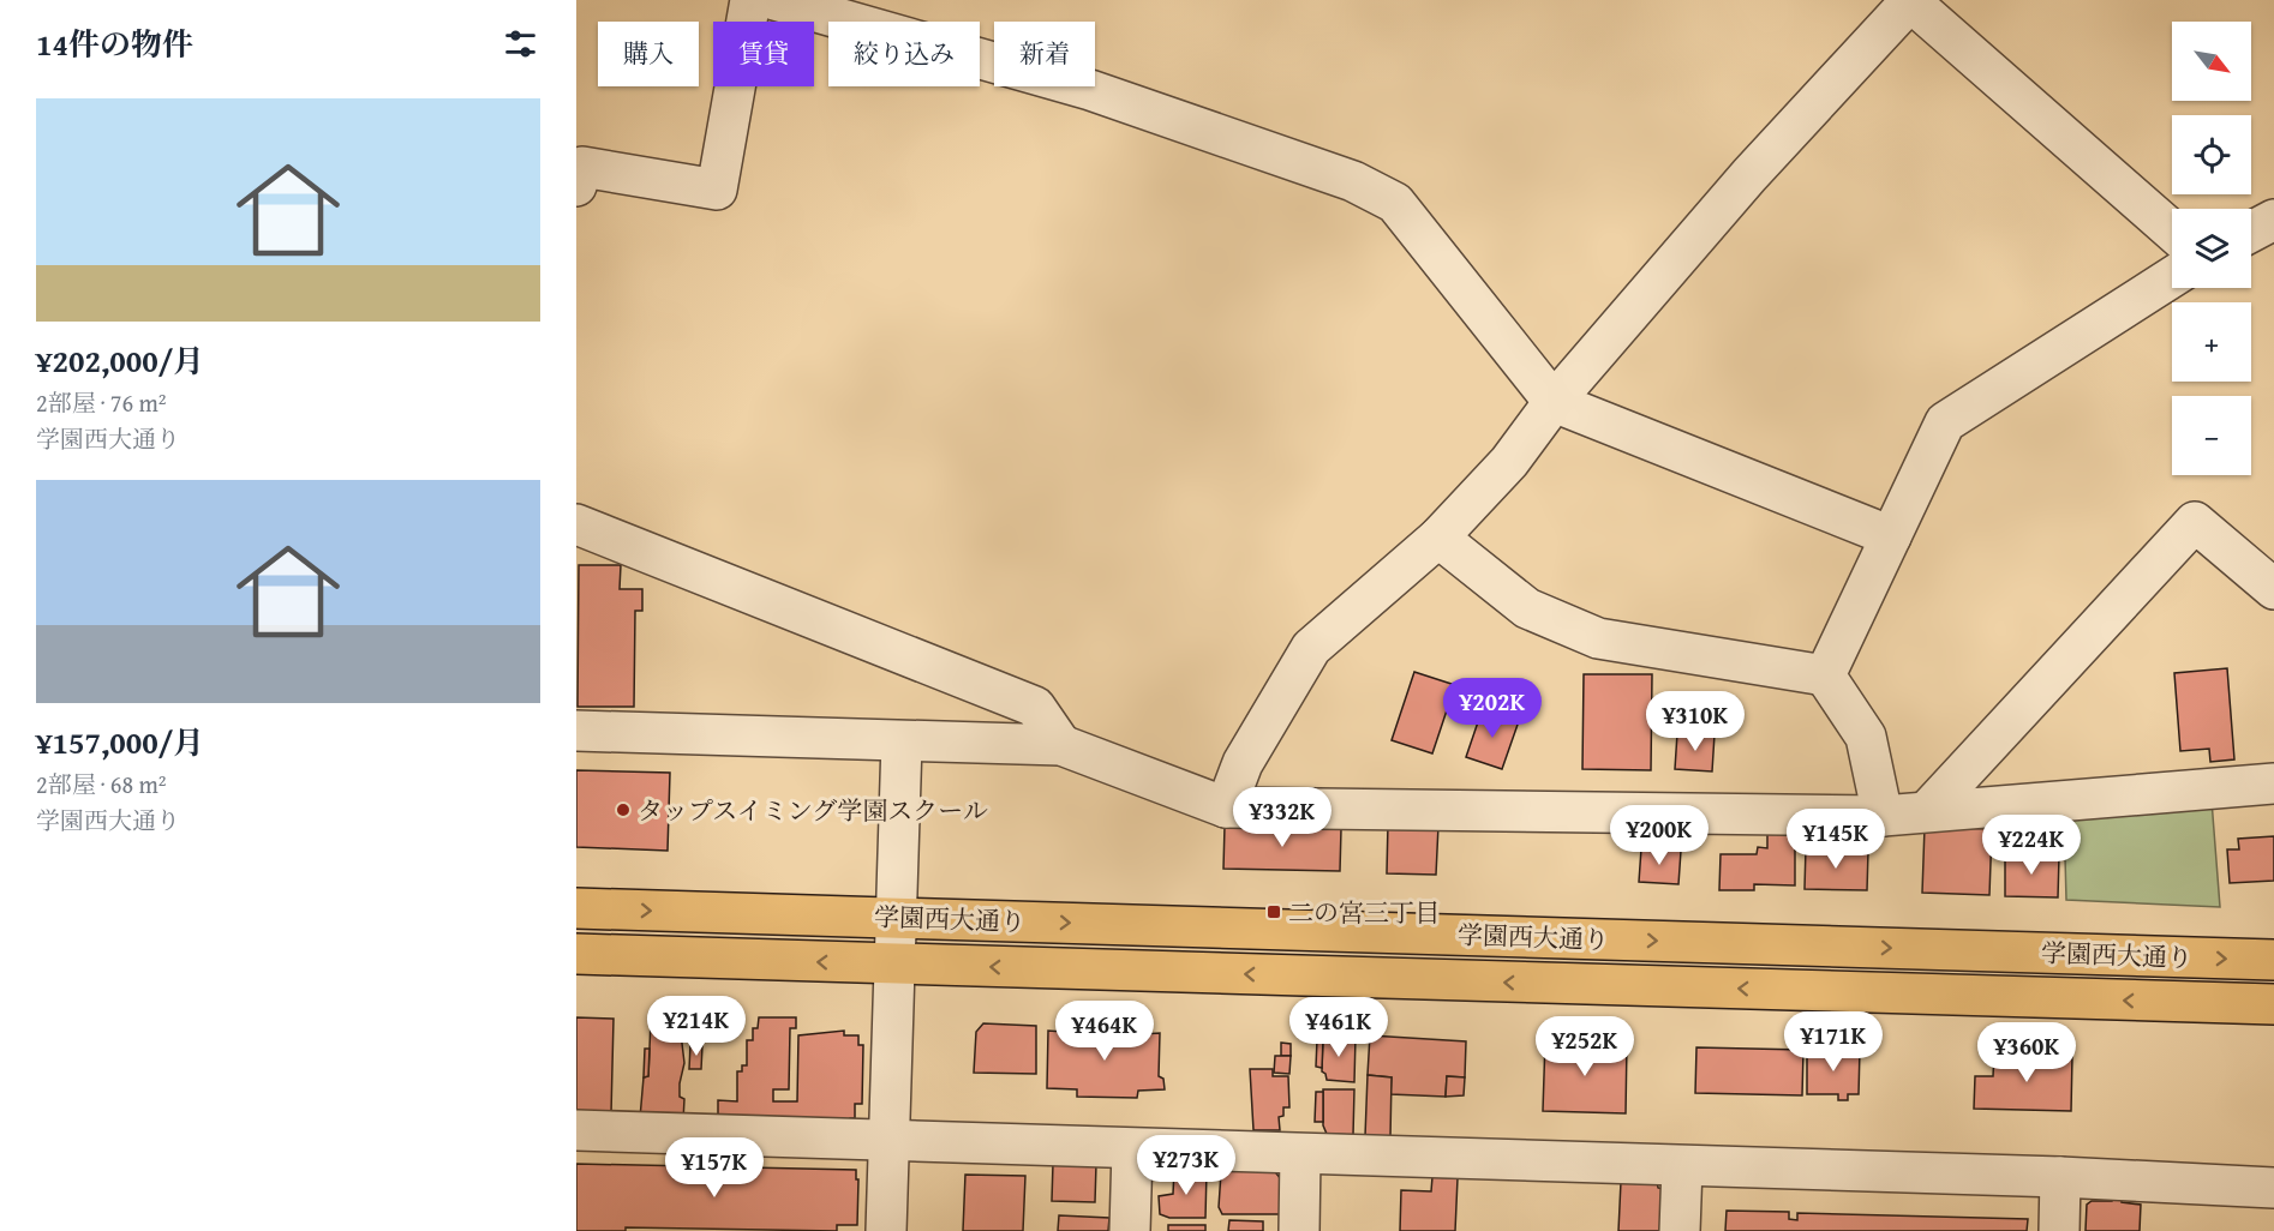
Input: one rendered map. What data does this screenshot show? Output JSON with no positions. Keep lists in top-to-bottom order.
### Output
{
  "streets": {
    "main road": ["学園西大通り"]
  },
  "places": {
    "other": ["タップスイミング学園スクール"],
    "transit": ["二の宮三丁目"]
  },
  "north": "bottom right",
  "page": {
    "heading": "14件の物件",
    "map_buttons": ["+", "−"],
    "chip": [
      "購入",
      "賃貸",
      "絞り込み",
      "新着"
    ],
    "list": [
      {
        "name": "¥202,000/月",
        "note": "2部屋 · 76 m² · 学園西大通り"
      },
      {
        "name": "¥157,000/月",
        "note": "2部屋 · 68 m² · 学園西大通り"
      }
    ],
    "price": [
      "¥202K",
      "¥310K",
      "¥332K",
      "¥200K",
      "¥145K",
      "¥224K",
      "¥214K",
      "¥461K",
      "¥464K",
      "¥171K",
      "¥252K",
      "¥360K",
      "¥273K",
      "¥157K"
    ]
  }
}
